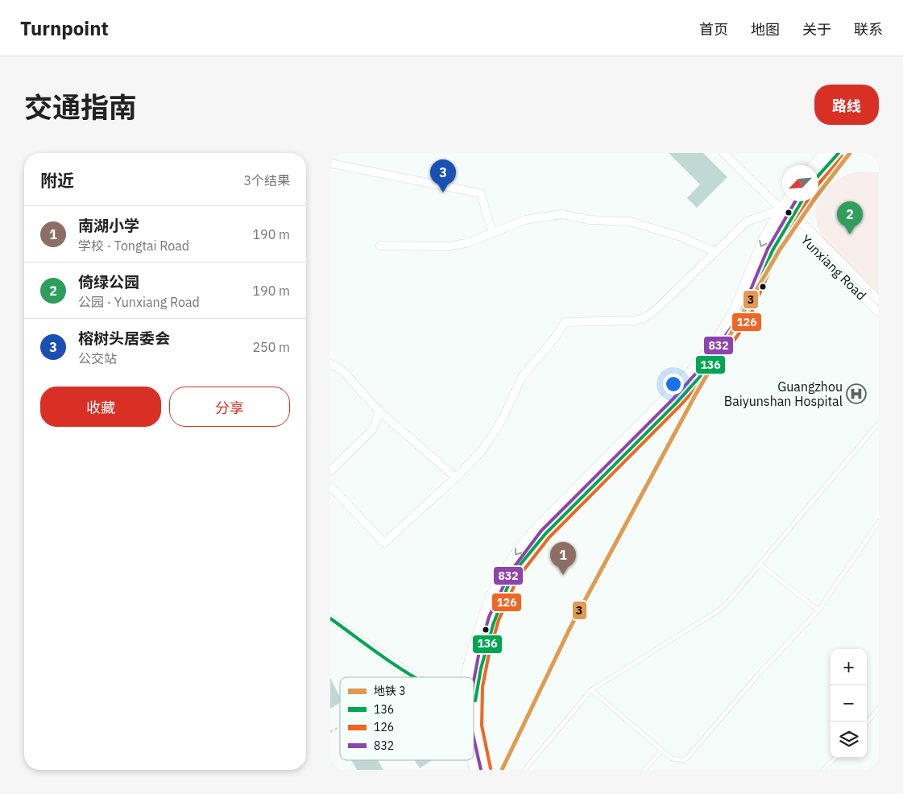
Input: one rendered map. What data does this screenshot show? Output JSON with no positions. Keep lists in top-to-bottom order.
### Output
{
  "streets": {
    "street": ["Yunxiang Road"]
  },
  "places": {
    "hospital": ["Guangzhou Baiyunshan Hospital"]
  },
  "lines": [
    "metro line 3",
    "transit line 136",
    "transit line 126",
    "transit line 832"
  ],
  "legend": [
    "地铁 3",
    "136",
    "126",
    "832"
  ],
  "north": "bottom left",
  "page": {
    "header": "Turnpoint",
    "nav": [
      "首页",
      "地图",
      "关于",
      "联系"
    ],
    "title": "交通指南",
    "buttons": [
      "路线",
      ["收藏", "分享"]
    ],
    "heading": ["附近", "3个结果"],
    "pins": ["3", "2", "1"],
    "list": [
      {
        "mark": "1",
        "name": "南湖小学",
        "note": "学校 · Tongtai Road",
        "value": "190 m"
      },
      {
        "mark": "2",
        "name": "倚绿公园",
        "note": "公园 · Yunxiang Road",
        "value": "190 m"
      },
      {
        "mark": "3",
        "name": "榕树头居委会",
        "note": "公交站",
        "value": "250 m"
      }
    ],
    "map_buttons": ["+", "−"]
  }
}
